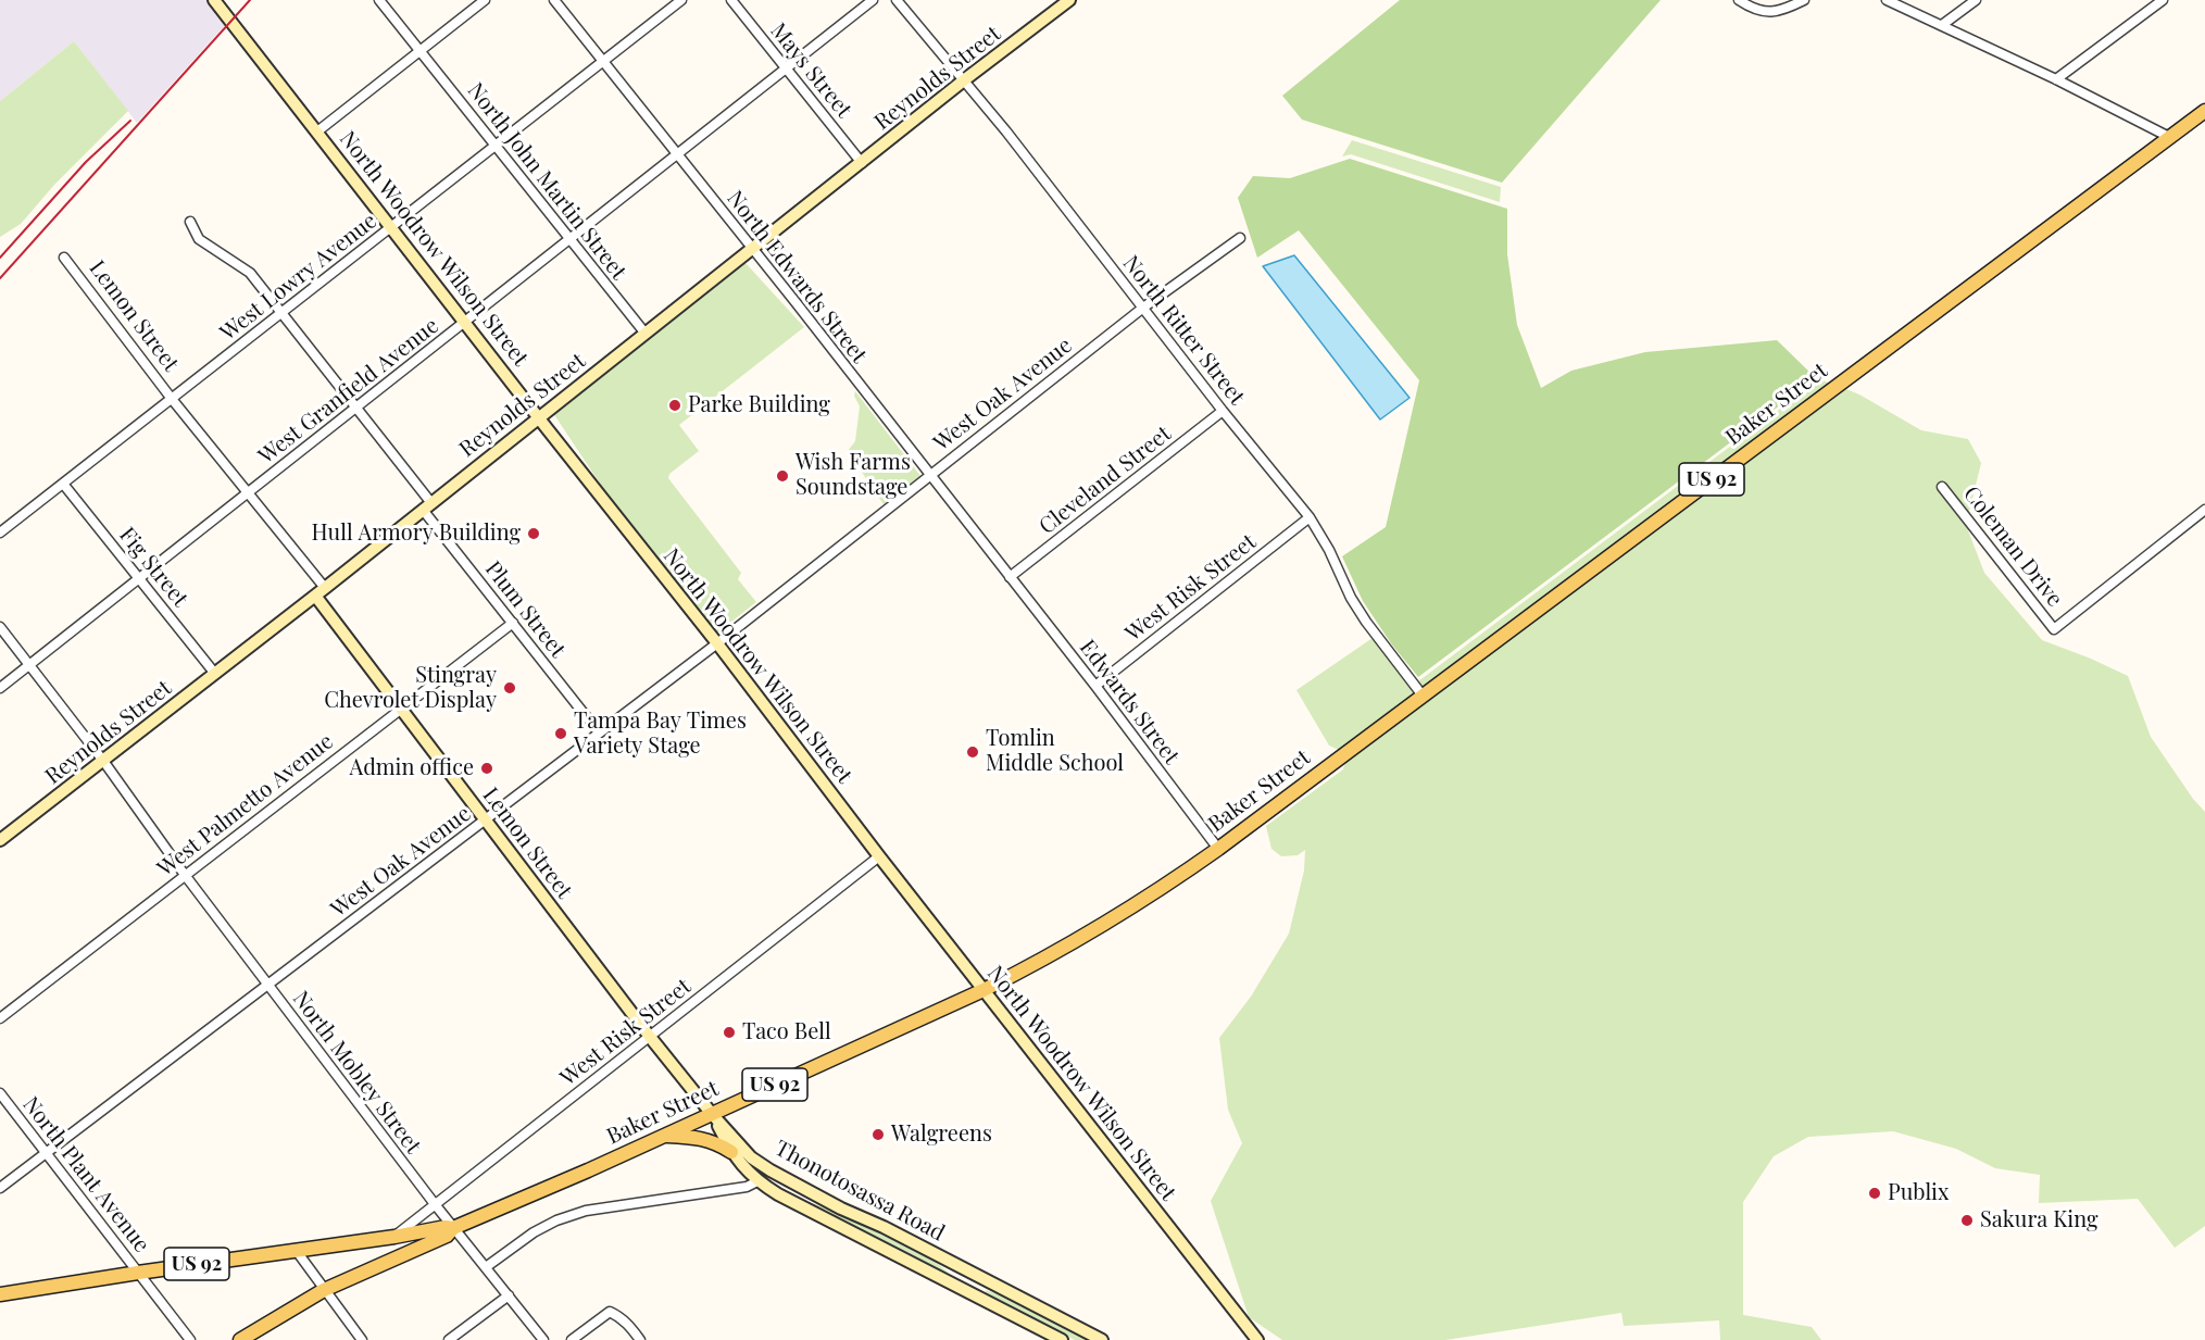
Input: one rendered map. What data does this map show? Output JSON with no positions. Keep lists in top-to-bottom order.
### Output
{
  "streets": {
    "main road": ["Baker Street", "US 92"],
    "street": [
      "Mays Street",
      "Reynolds Street",
      "North John Martin Street",
      "North Woodrow Wilson Street",
      "West Lowry Avenue",
      "North Edwards Street",
      "Lemon Street",
      "North Ritter Street",
      "West Granfield Avenue",
      "West Oak Avenue",
      "Cleveland Street",
      "Coleman Drive",
      "Fig Street",
      "West Risk Street",
      "Plum Street",
      "Edwards Street",
      "West Palmetto Avenue",
      "North Mobley Street",
      "North Plant Avenue",
      "Thonotosassa Road"
    ]
  },
  "crossings": [
    ["Mays Street", "Reynolds Street"],
    ["Mays Street", "West Granfield Avenue"],
    ["Reynolds Street", "North John Martin Street"],
    ["Reynolds Street", "North Woodrow Wilson Street"],
    ["Reynolds Street", "North Edwards Street"],
    ["Reynolds Street", "Lemon Street"],
    ["Reynolds Street", "North Ritter Street"],
    ["Reynolds Street", "Fig Street"],
    ["Reynolds Street", "Plum Street"],
    ["Reynolds Street", "North Mobley Street"],
    ["North John Martin Street", "West Lowry Avenue"],
    ["North John Martin Street", "West Granfield Avenue"],
    ["North Woodrow Wilson Street", "West Lowry Avenue"],
    ["North Woodrow Wilson Street", "West Granfield Avenue"],
    ["North Woodrow Wilson Street", "West Oak Avenue"],
    ["North Woodrow Wilson Street", "Baker Street"],
    ["North Woodrow Wilson Street", "West Risk Street"],
    ["West Lowry Avenue", "North Edwards Street"],
    ["West Lowry Avenue", "Lemon Street"],
    ["West Lowry Avenue", "Fig Street"],
    ["West Lowry Avenue", "Plum Street"],
    ["North Edwards Street", "West Granfield Avenue"],
    ["North Edwards Street", "West Oak Avenue"],
    ["North Edwards Street", "Cleveland Street"],
    ["North Edwards Street", "Edwards Street"],
    ["Lemon Street", "West Granfield Avenue"],
    ["Lemon Street", "West Oak Avenue"],
    ["Lemon Street", "Baker Street"],
    ["Lemon Street", "West Risk Street"],
    ["Lemon Street", "West Palmetto Avenue"],
    ["Lemon Street", "Thonotosassa Road"],
    ["North Ritter Street", "West Oak Avenue"],
    ["North Ritter Street", "Baker Street"],
    ["North Ritter Street", "Cleveland Street"],
    ["North Ritter Street", "West Risk Street"],
    ["West Granfield Avenue", "Fig Street"],
    ["West Granfield Avenue", "Plum Street"],
    ["West Granfield Avenue", "North Mobley Street"],
    ["West Oak Avenue", "Plum Street"],
    ["West Oak Avenue", "North Mobley Street"],
    ["West Oak Avenue", "North Plant Avenue"],
    ["Baker Street", "US 92"],
    ["Baker Street", "Edwards Street"],
    ["Baker Street", "North Mobley Street"],
    ["Baker Street", "Thonotosassa Road"],
    ["US 92", "West Risk Street"],
    ["US 92", "North Mobley Street"],
    ["US 92", "North Plant Avenue"],
    ["Cleveland Street", "Edwards Street"],
    ["West Risk Street", "Edwards Street"],
    ["West Risk Street", "North Mobley Street"],
    ["Plum Street", "West Palmetto Avenue"],
    ["West Palmetto Avenue", "North Mobley Street"]
  ],
  "places": [
    "Parke Building",
    "Wish Farms Soundstage",
    "Hull Armory Building",
    "Stingray Chevrolet Display",
    "Tampa Bay Times Variety Stage",
    "Tomlin Middle School",
    "Admin office",
    "Taco Bell",
    "Walgreens",
    "Publix",
    "Sakura King"
  ]
}
